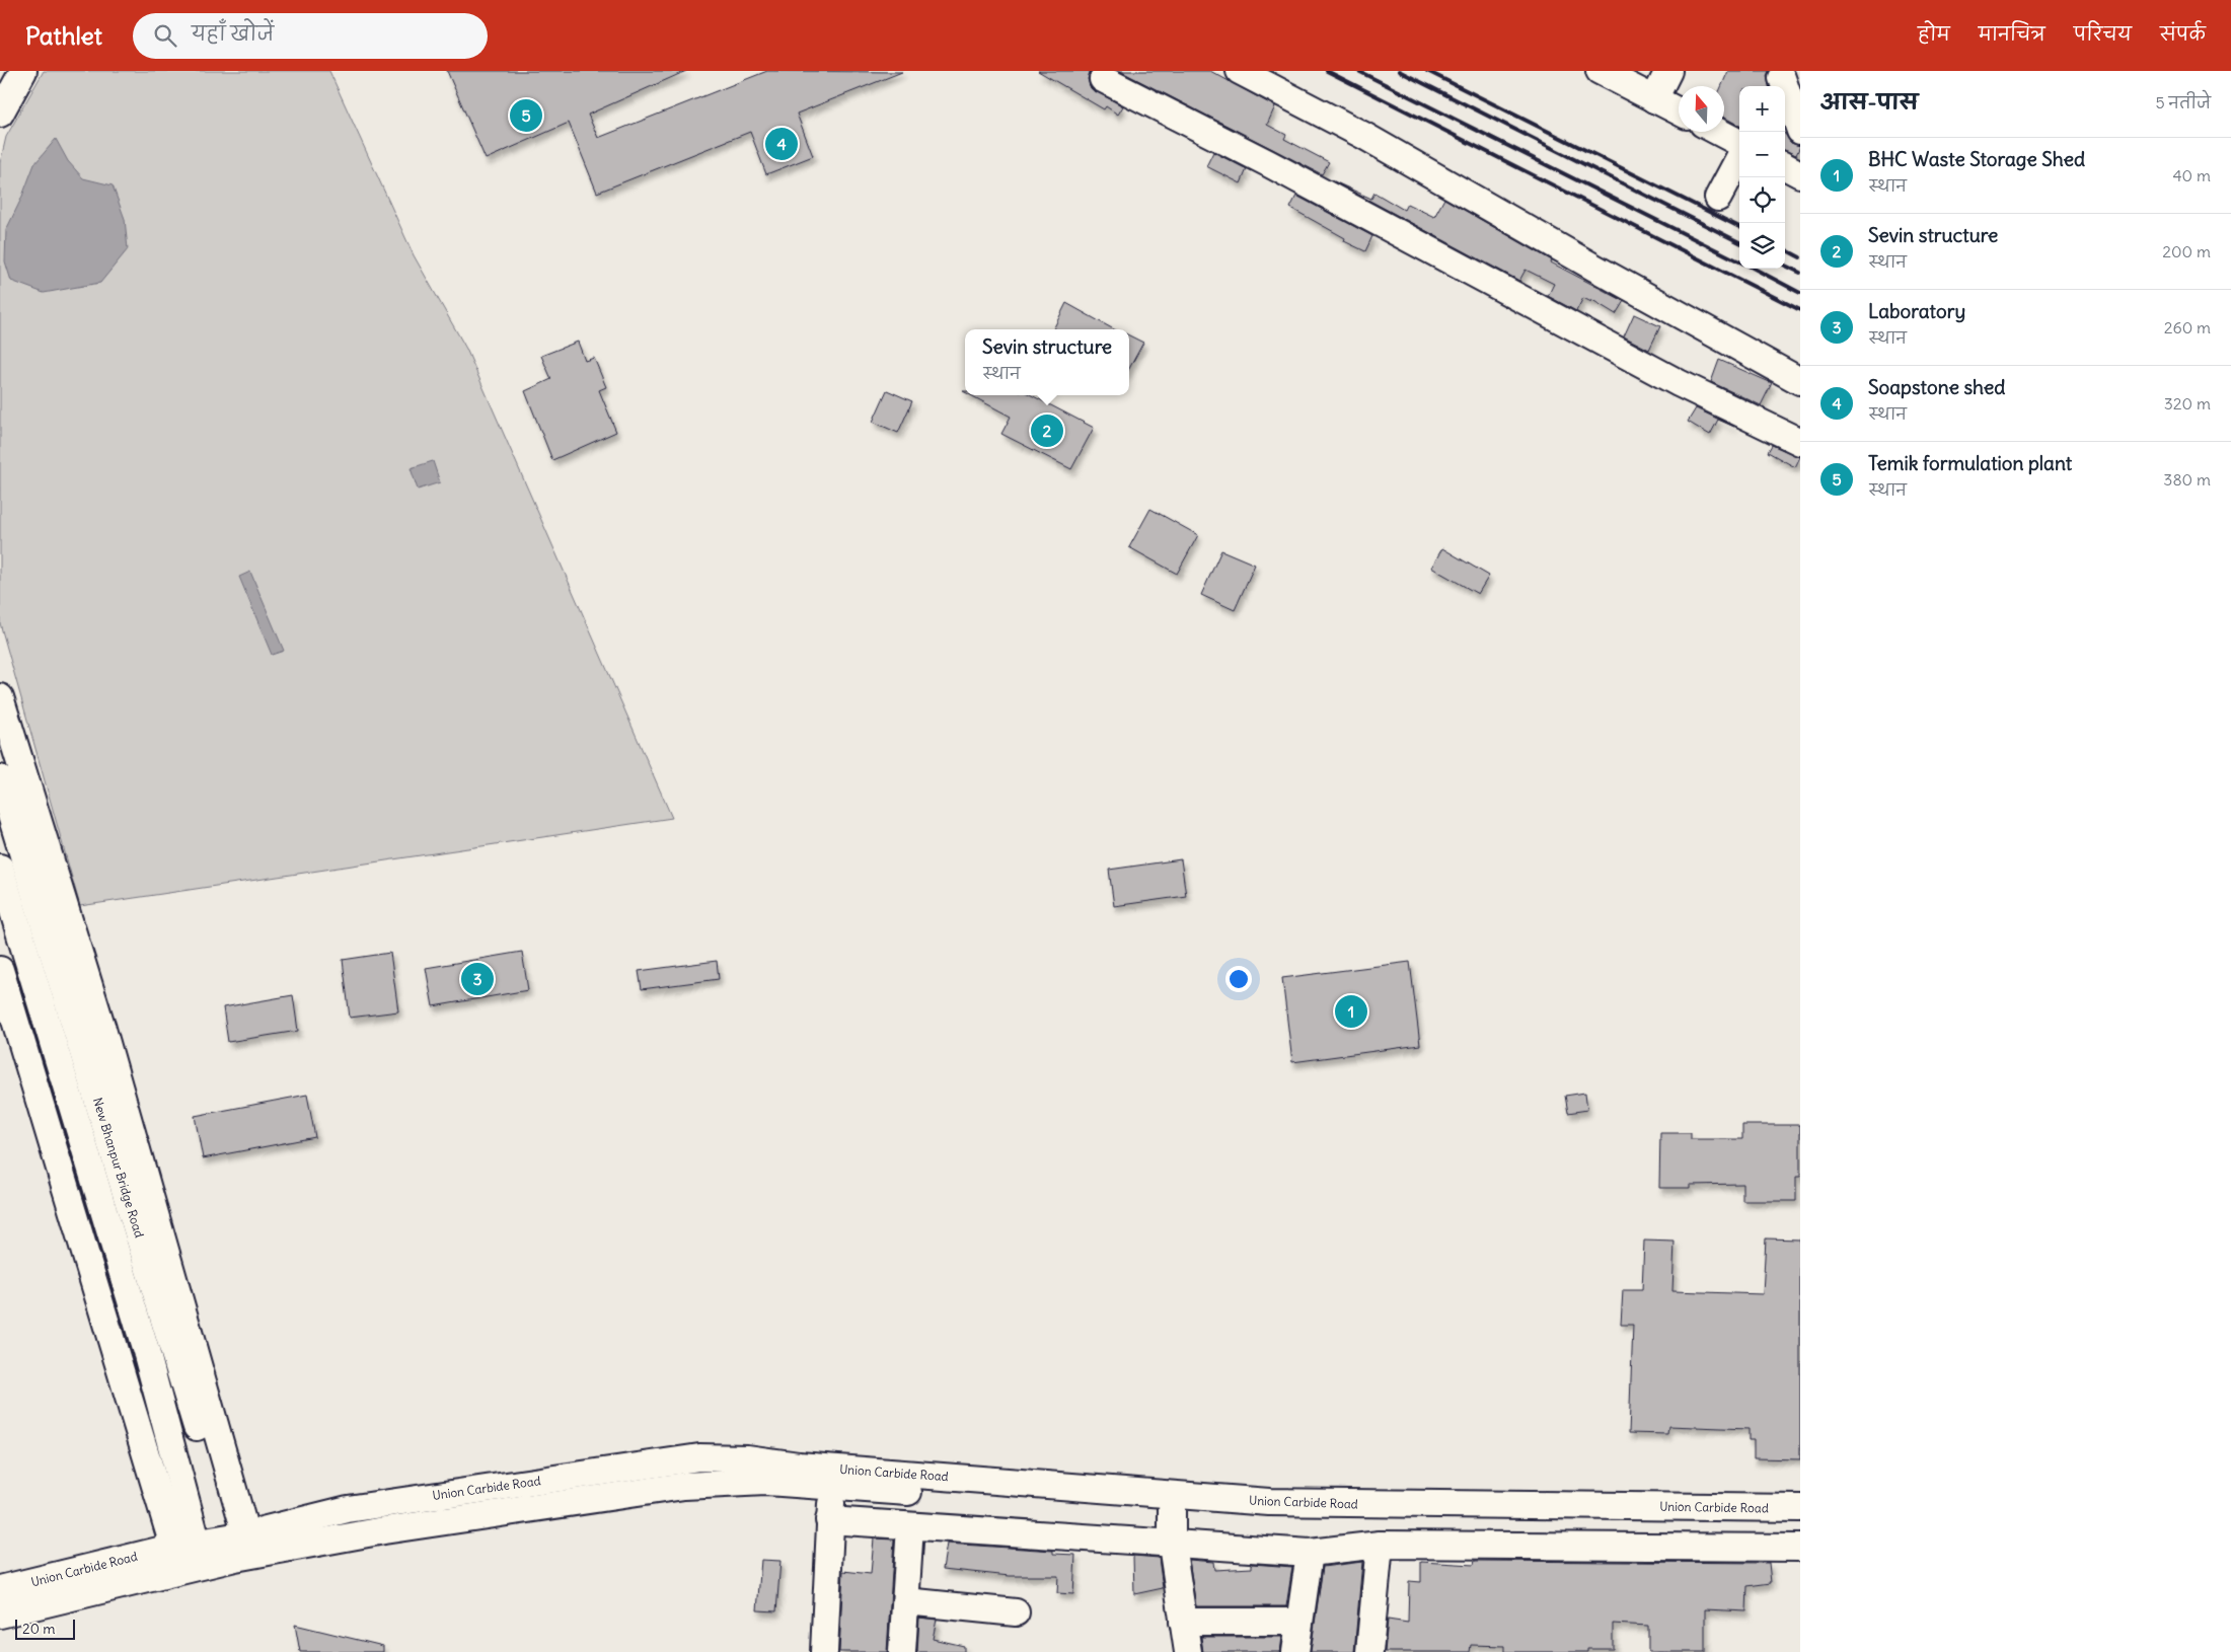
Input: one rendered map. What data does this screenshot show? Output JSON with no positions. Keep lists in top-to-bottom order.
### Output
{
  "streets": {
    "street": ["New Bhanpur Bridge Road", "Union Carbide Road"]
  },
  "crossings": [
    ["New Bhanpur Bridge Road", "Union Carbide Road"]
  ],
  "scale_bar": "20 m",
  "north": "top",
  "page": {
    "header": "Pathlet",
    "search": "यहाँ खोजें",
    "nav": [
      "होम",
      "मानचित्र",
      "परिचय",
      "संपर्क"
    ],
    "heading": ["आस-पास", "5 नतीजे"],
    "map_buttons": ["+", "−"],
    "pins": [
      "5",
      "4",
      "2",
      "3",
      "1"
    ],
    "list": [
      {
        "mark": "1",
        "name": "BHC Waste Storage Shed",
        "note": "स्थान",
        "value": "40 m"
      },
      {
        "mark": "2",
        "name": "Sevin structure",
        "note": "स्थान",
        "value": "200 m"
      },
      {
        "mark": "3",
        "name": "Laboratory",
        "note": "स्थान",
        "value": "260 m"
      },
      {
        "mark": "4",
        "name": "Soapstone shed",
        "note": "स्थान",
        "value": "320 m"
      },
      {
        "mark": "5",
        "name": "Temik formulation plant",
        "note": "स्थान",
        "value": "380 m"
      }
    ],
    "popup": ["Sevin structure", "स्थान"],
    "scale": "20 m"
  }
}
